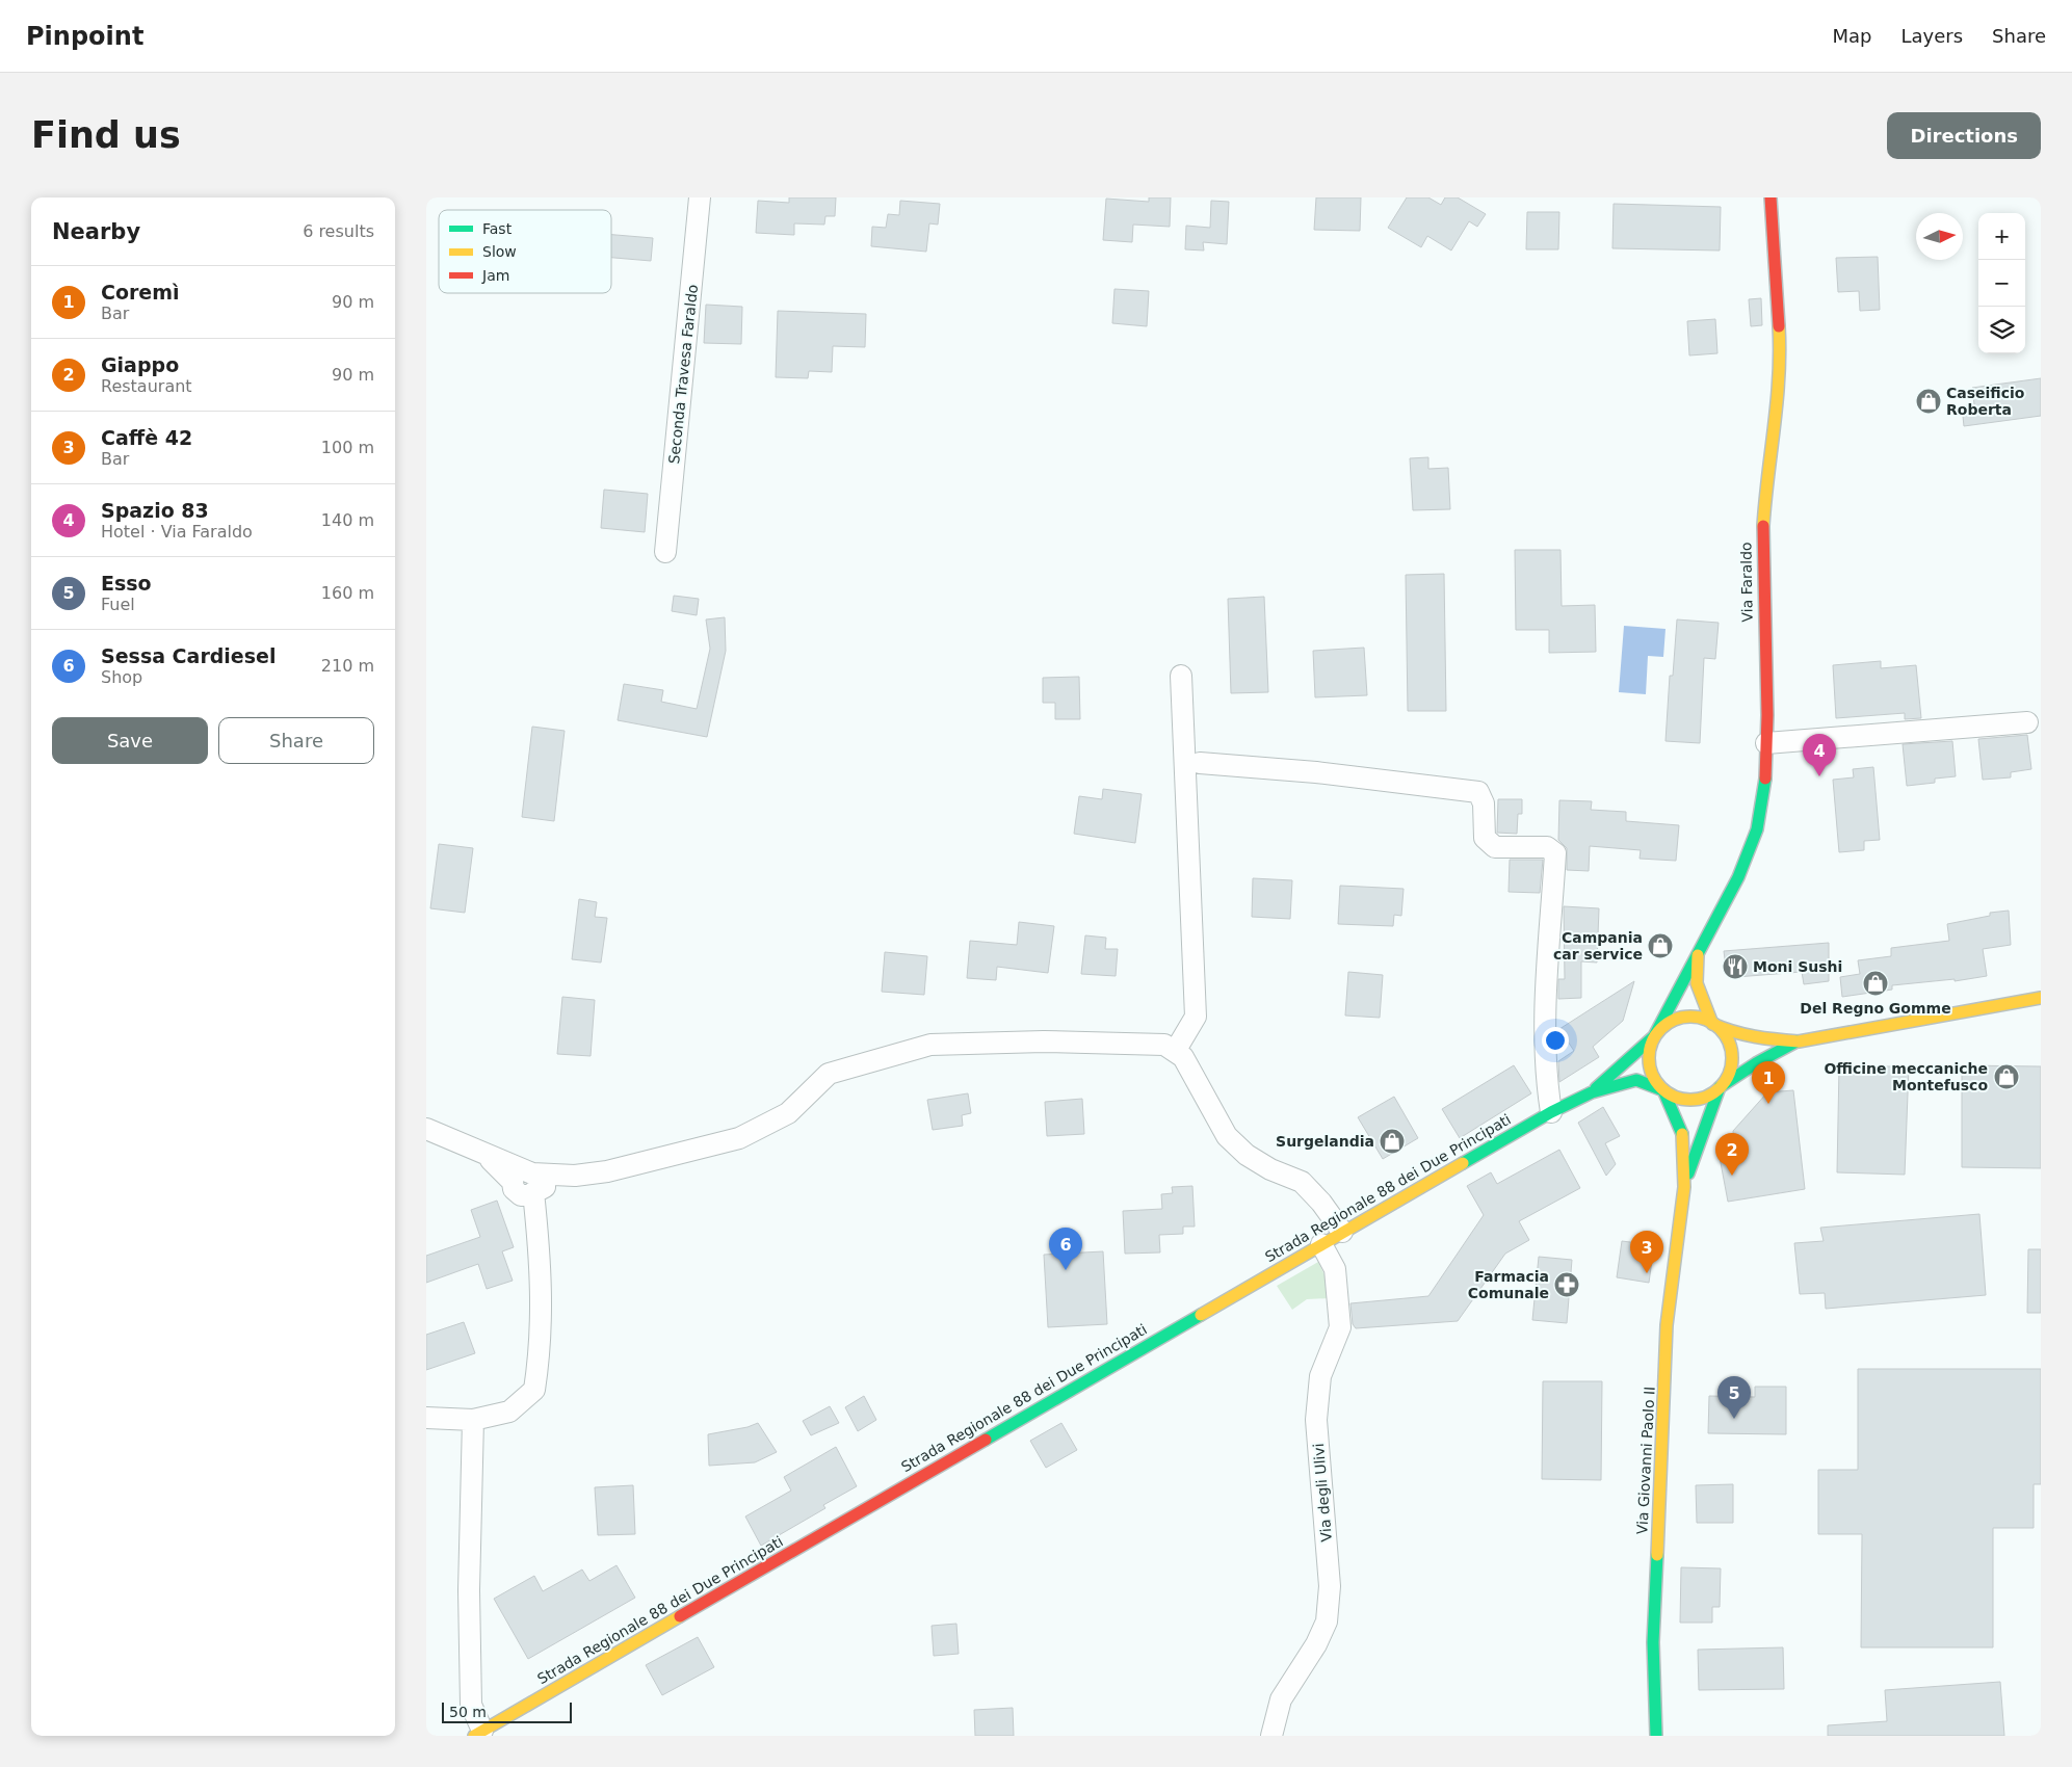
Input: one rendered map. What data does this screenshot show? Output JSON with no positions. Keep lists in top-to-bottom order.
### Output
{
  "streets": {
    "main road": ["Via Faraldo", "Strada Regionale 88 dei Due Principati", "Via Giovanni Paolo II"],
    "street": ["Seconda Travesa Faraldo", "Via degli Ulivi"]
  },
  "crossings": [
    ["Via Faraldo", "Strada Regionale 88 dei Due Principati"],
    ["Strada Regionale 88 dei Due Principati", "Via degli Ulivi"]
  ],
  "places": {
    "shop": [
      "Caseificio Roberta",
      "Campania car service",
      "Del Regno Gomme",
      "Officine meccaniche Montefusco",
      "Surgelandia"
    ],
    "restaurant": ["Moni Sushi"],
    "pharmacy": ["Farmacia Comunale"]
  },
  "legend": ["Fast", "Slow", "Jam"],
  "scale_bar": "50 m",
  "north": "right",
  "page": {
    "header": "Pinpoint",
    "nav": ["Map", "Layers", "Share"],
    "buttons": [
      "Directions",
      ["Save", "Share"]
    ],
    "title": "Find us",
    "heading": ["Nearby", "6 results"],
    "map_buttons": ["+", "−"],
    "list": [
      {
        "mark": "1",
        "name": "Coremì",
        "note": "Bar",
        "value": "90 m"
      },
      {
        "mark": "2",
        "name": "Giappo",
        "note": "Restaurant",
        "value": "90 m"
      },
      {
        "mark": "3",
        "name": "Caffè 42",
        "note": "Bar",
        "value": "100 m"
      },
      {
        "mark": "4",
        "name": "Spazio 83",
        "note": "Hotel · Via Faraldo",
        "value": "140 m"
      },
      {
        "mark": "5",
        "name": "Esso",
        "note": "Fuel",
        "value": "160 m"
      },
      {
        "mark": "6",
        "name": "Sessa Cardiesel",
        "note": "Shop",
        "value": "210 m"
      }
    ],
    "pins": [
      "4",
      "1",
      "2",
      "6",
      "3",
      "5"
    ],
    "scale": "50 m"
  }
}
